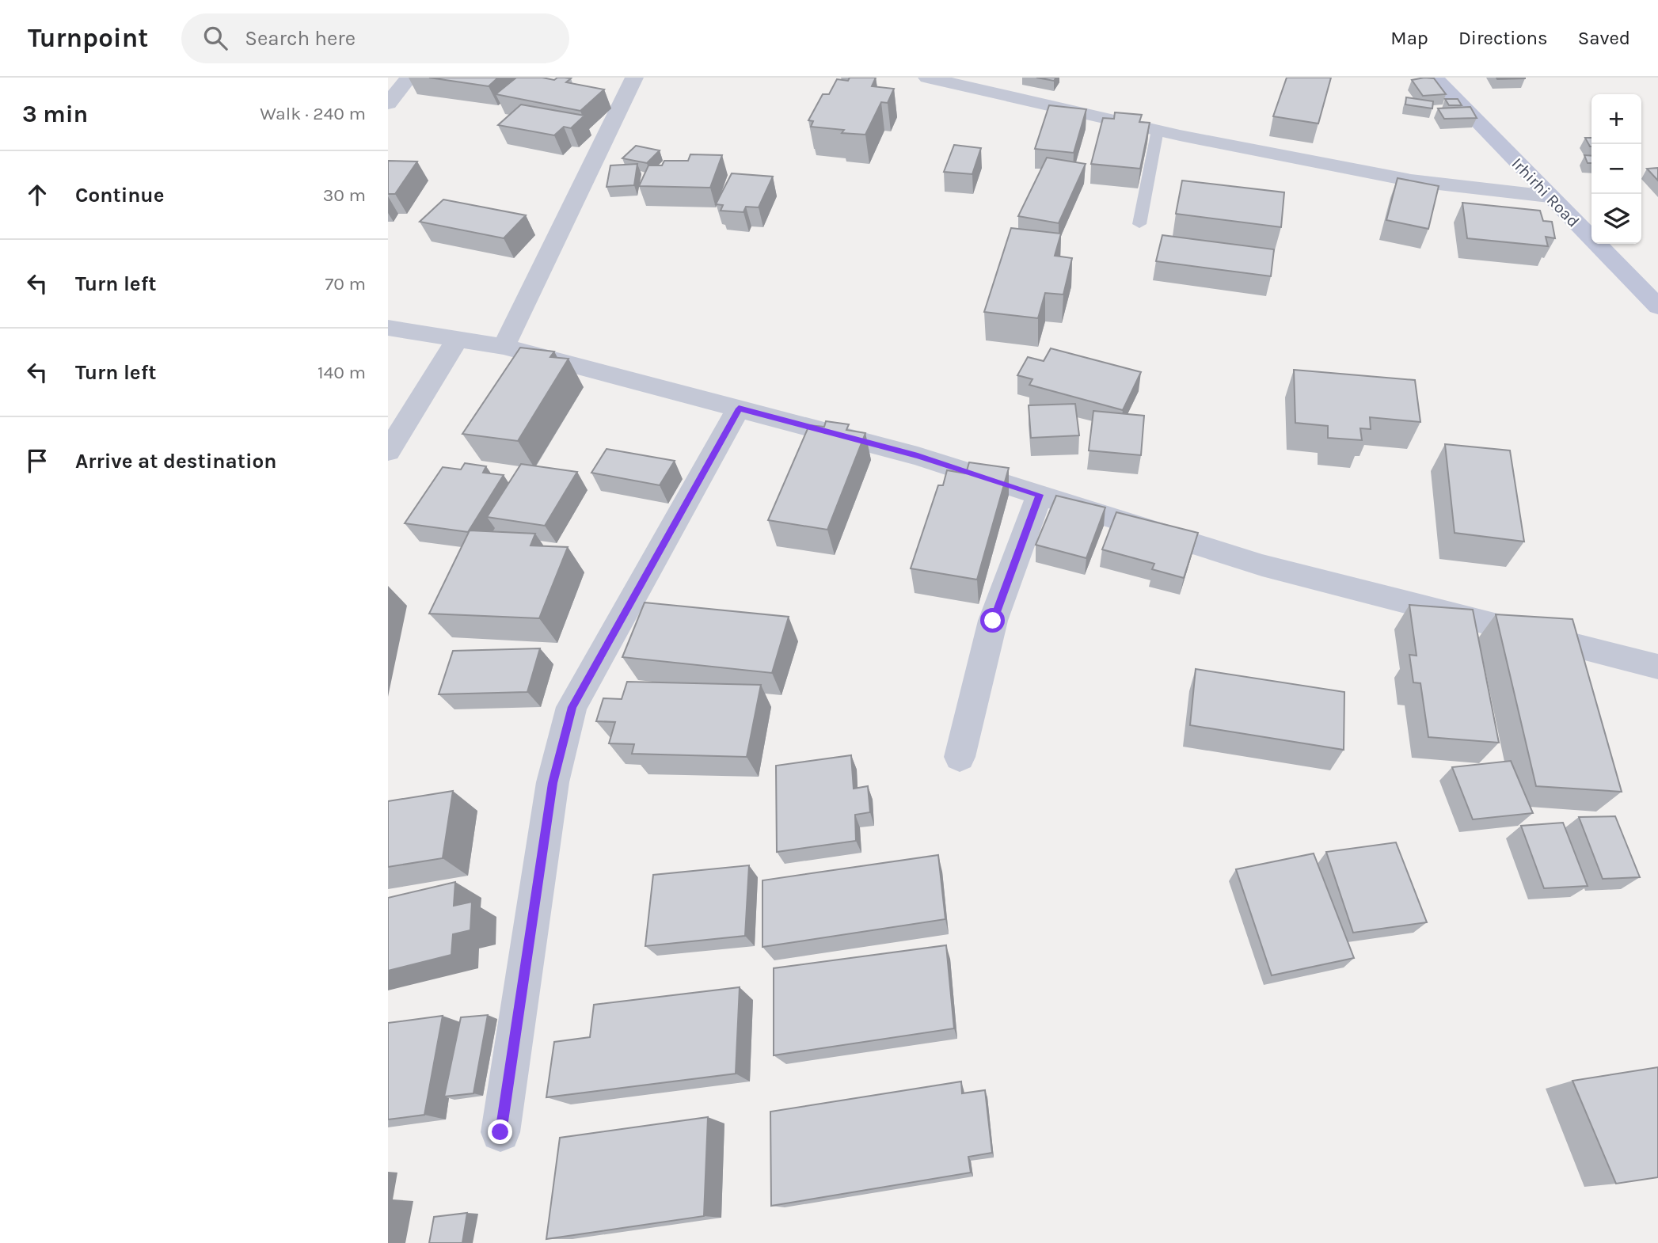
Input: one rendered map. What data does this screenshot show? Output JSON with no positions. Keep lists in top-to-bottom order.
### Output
{
  "streets": {
    "street": ["Irhirhi Road"]
  },
  "page": {
    "header": "Turnpoint",
    "search": "Search here",
    "nav": ["Map", "Directions", "Saved"],
    "heading": ["3 min", "Walk · 240 m"],
    "map_buttons": ["+", "−"],
    "list": [
      ["Continue", "30 m"],
      ["Turn left", "70 m"],
      ["Turn left", "140 m"],
      "Arrive at destination"
    ]
  }
}
